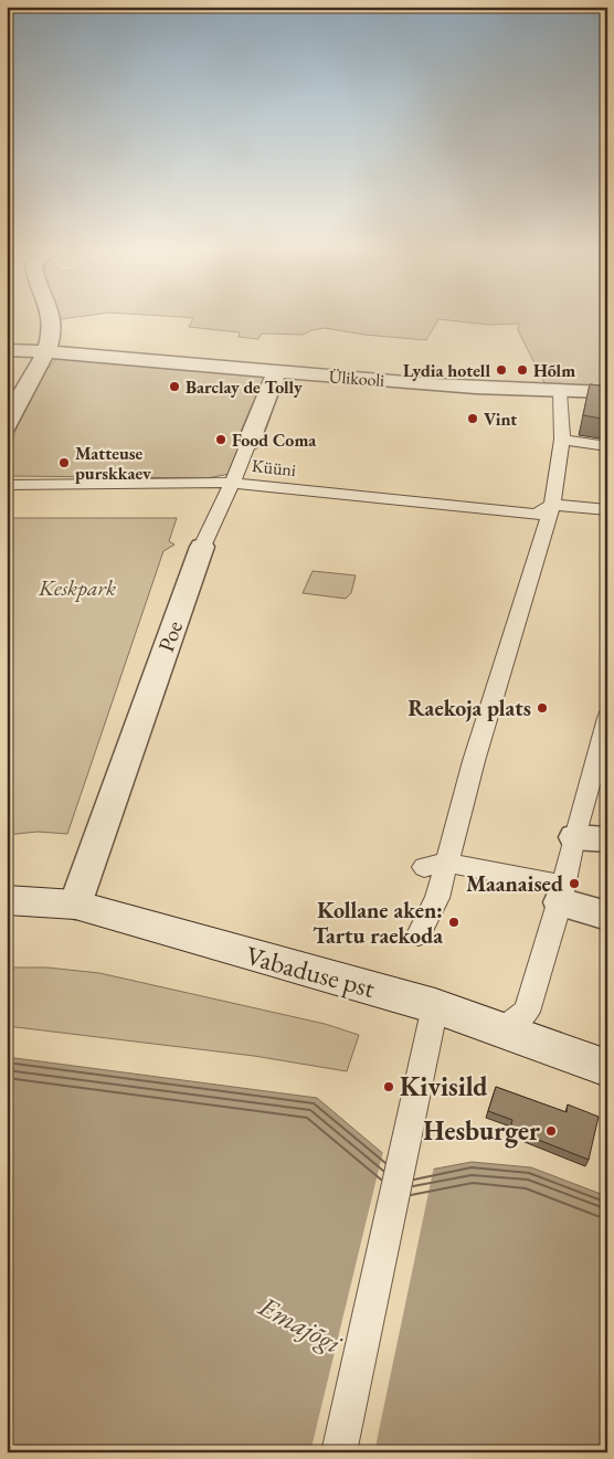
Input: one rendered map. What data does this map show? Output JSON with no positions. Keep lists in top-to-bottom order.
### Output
{
  "streets": {
    "main road": ["Vabaduse pst"],
    "street": ["Ülikooli", "Küüni", "Poe"]
  },
  "crossings": [
    ["Ülikooli", "Poe"],
    ["Küüni", "Poe"],
    ["Poe", "Vabaduse pst"]
  ],
  "water": ["Emajõgi"],
  "parks": ["Keskpark"],
  "places": [
    "Lydia hotell",
    "Hõlm",
    "Barclay de Tolly",
    "Vint",
    "Food Coma",
    "Matteuse purskkaev",
    "Raekoja plats",
    "Maanaised",
    "Kollane aken: Tartu raekoda",
    "Kivisild",
    "Hesburger"
  ]
}
